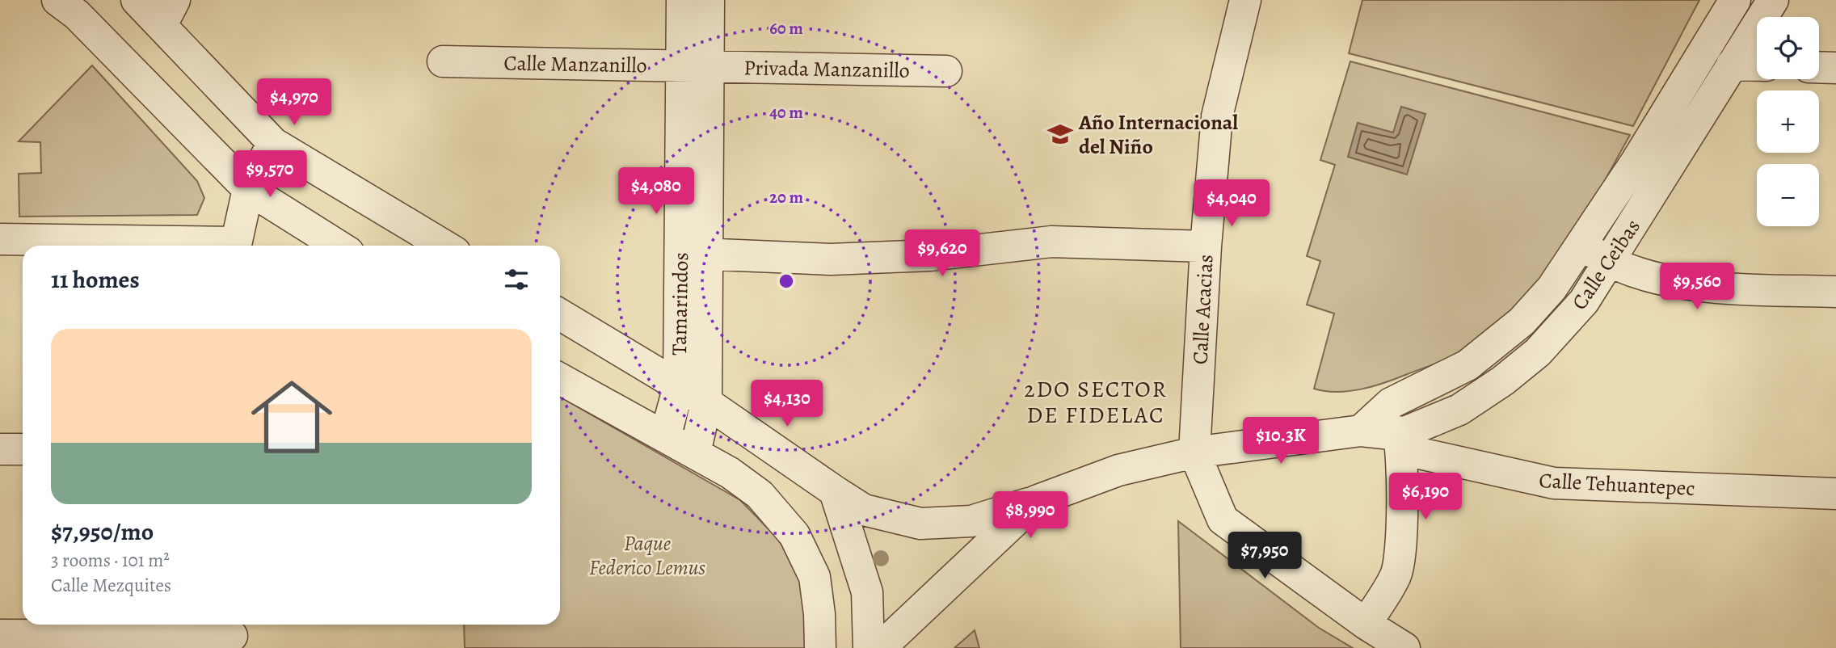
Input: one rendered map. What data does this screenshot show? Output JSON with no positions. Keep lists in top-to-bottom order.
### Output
{
  "streets": {
    "street": [
      "Calle Manzanillo",
      "Privada Manzanillo",
      "Calle Ceibas",
      "Tamarindos",
      "Calle Acacias",
      "Calle Tehuantepec"
    ]
  },
  "crossings": [
    ["Calle Manzanillo", "Privada Manzanillo"],
    ["Calle Manzanillo", "Tamarindos"],
    ["Privada Manzanillo", "Tamarindos"],
    ["Calle Ceibas", "Calle Acacias"],
    ["Calle Ceibas", "Calle Tehuantepec"]
  ],
  "districts": ["2DO SECTOR DE FIDELAC"],
  "parks": ["Paque Federico Lemus"],
  "places": {
    "school or university": ["Año Internacional del Niño"]
  },
  "page": {
    "map_buttons": ["+", "−"],
    "price": [
      "$4,970",
      "$9,570",
      "$4,080",
      "$4,040",
      "$9,620",
      "$9,560",
      "$4,130",
      "$10.3K",
      "$6,190",
      "$8,990",
      "$7,950"
    ],
    "heading": "11 homes",
    "list": [
      {
        "name": "$7,950/mo",
        "note": "3 rooms · 101 m² · Calle Mezquites"
      }
    ]
  },
  "rings": ["60 m", "40 m", "20 m"]
}
